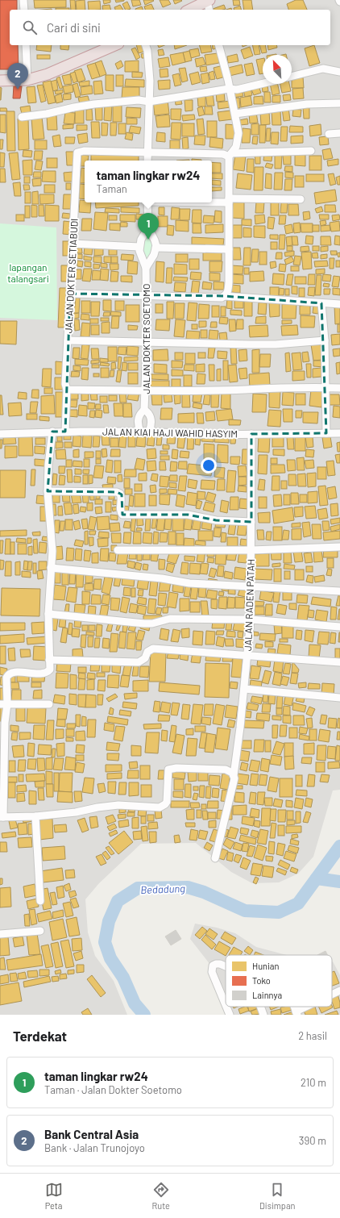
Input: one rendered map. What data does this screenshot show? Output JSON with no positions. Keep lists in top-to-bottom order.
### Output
{
  "streets": {
    "street": [
      "JALAN DOKTER SETIABUDI",
      "JALAN DOKTER SOETOMO",
      "JALAN KIAI HAJI WAHID HASYIM",
      "JALAN RADEN PATAH"
    ]
  },
  "crossings": [
    ["JALAN DOKTER SETIABUDI", "JALAN KIAI HAJI WAHID HASYIM"],
    ["JALAN KIAI HAJI WAHID HASYIM", "JALAN RADEN PATAH"]
  ],
  "water": ["Bedadung"],
  "parks": ["lapangan talangsari"],
  "legend": ["Hunian", "Toko", "Lainnya"],
  "north": "top left",
  "page": {
    "search": "Cari di sini",
    "pins": ["2", "1"],
    "popup": ["taman lingkar rw24", "Taman"],
    "heading": ["Terdekat", "2 hasil"],
    "list": [
      {
        "mark": "1",
        "name": "taman lingkar rw24",
        "note": "Taman · Jalan Dokter Soetomo",
        "value": "210 m"
      },
      {
        "mark": "2",
        "name": "Bank Central Asia",
        "note": "Bank · Jalan Trunojoyo",
        "value": "390 m"
      }
    ],
    "nav": ["Peta", "Rute", "Disimpan"]
  }
}
